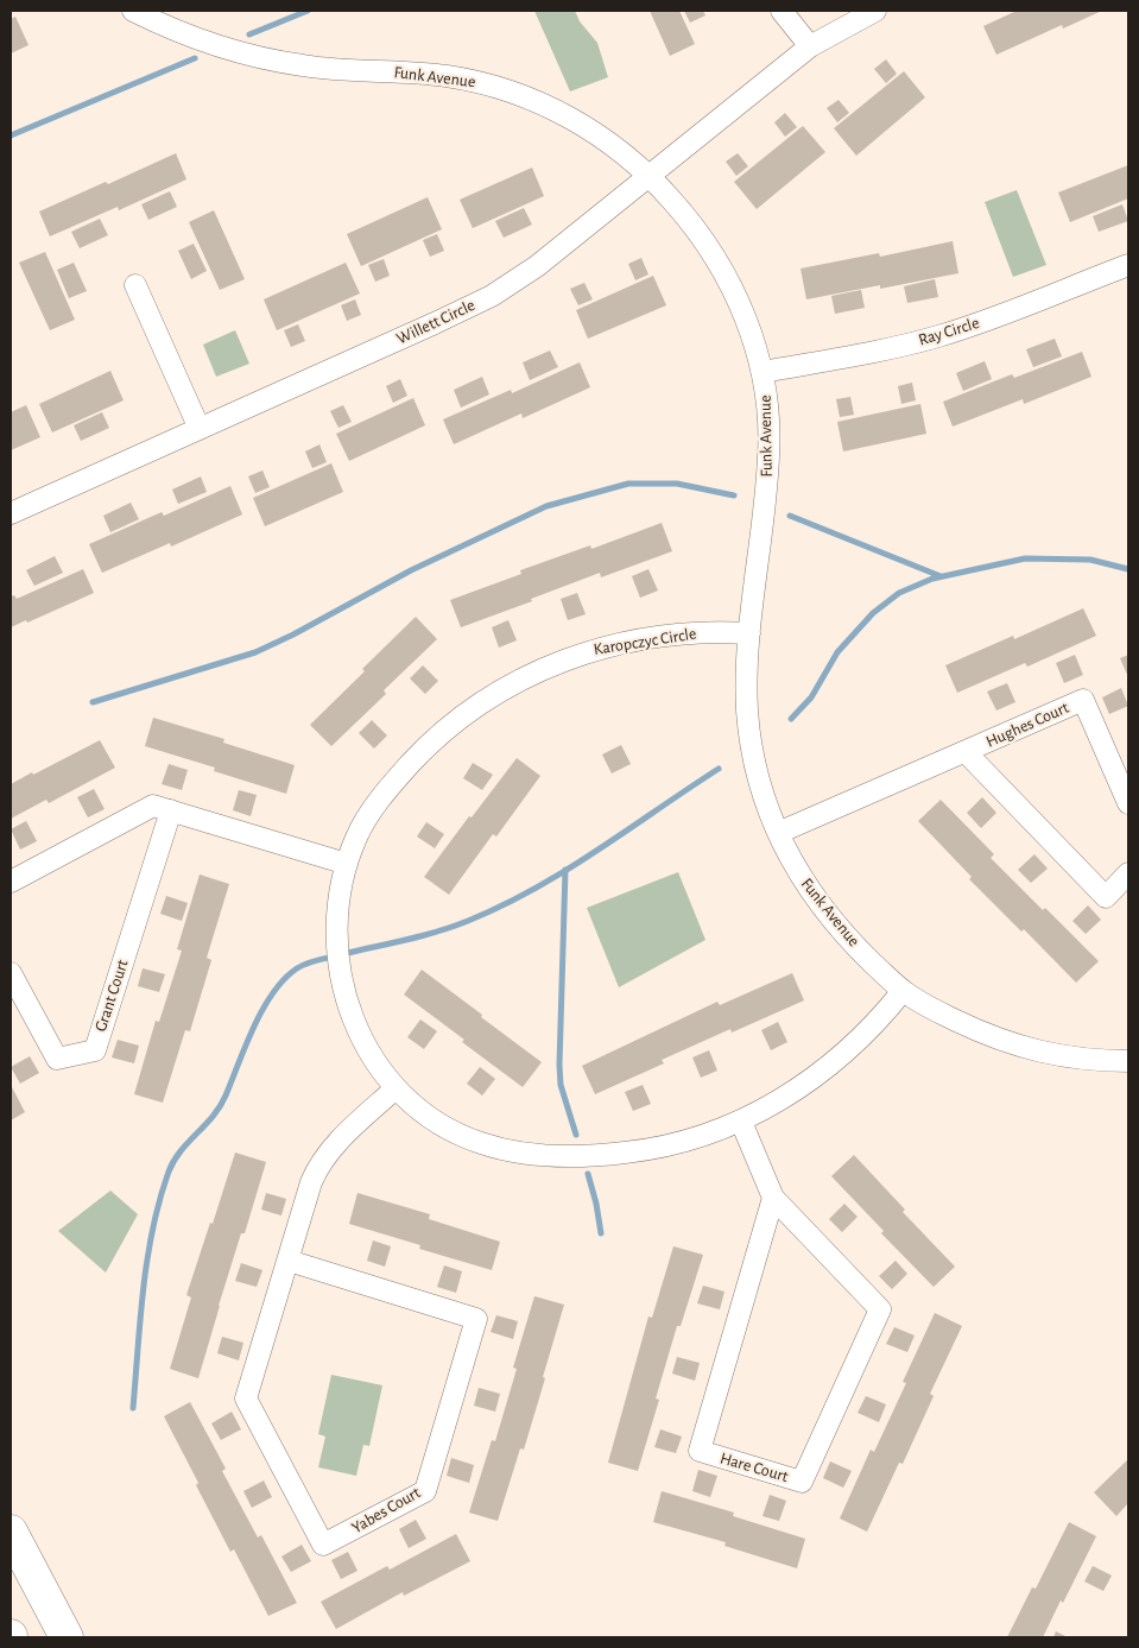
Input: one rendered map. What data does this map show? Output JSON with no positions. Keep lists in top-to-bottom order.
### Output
{
  "streets": {
    "street": [
      "Funk Avenue",
      "Willett Circle",
      "Ray Circle",
      "Karopczyc Circle",
      "Hughes Court",
      "Grant Court",
      "Hare Court",
      "Yabes Court"
    ]
  },
  "crossings": [
    ["Funk Avenue", "Willett Circle"],
    ["Funk Avenue", "Ray Circle"],
    ["Funk Avenue", "Karopczyc Circle"],
    ["Funk Avenue", "Hughes Court"],
    ["Karopczyc Circle", "Hare Court"],
    ["Karopczyc Circle", "Yabes Court"]
  ]
}
